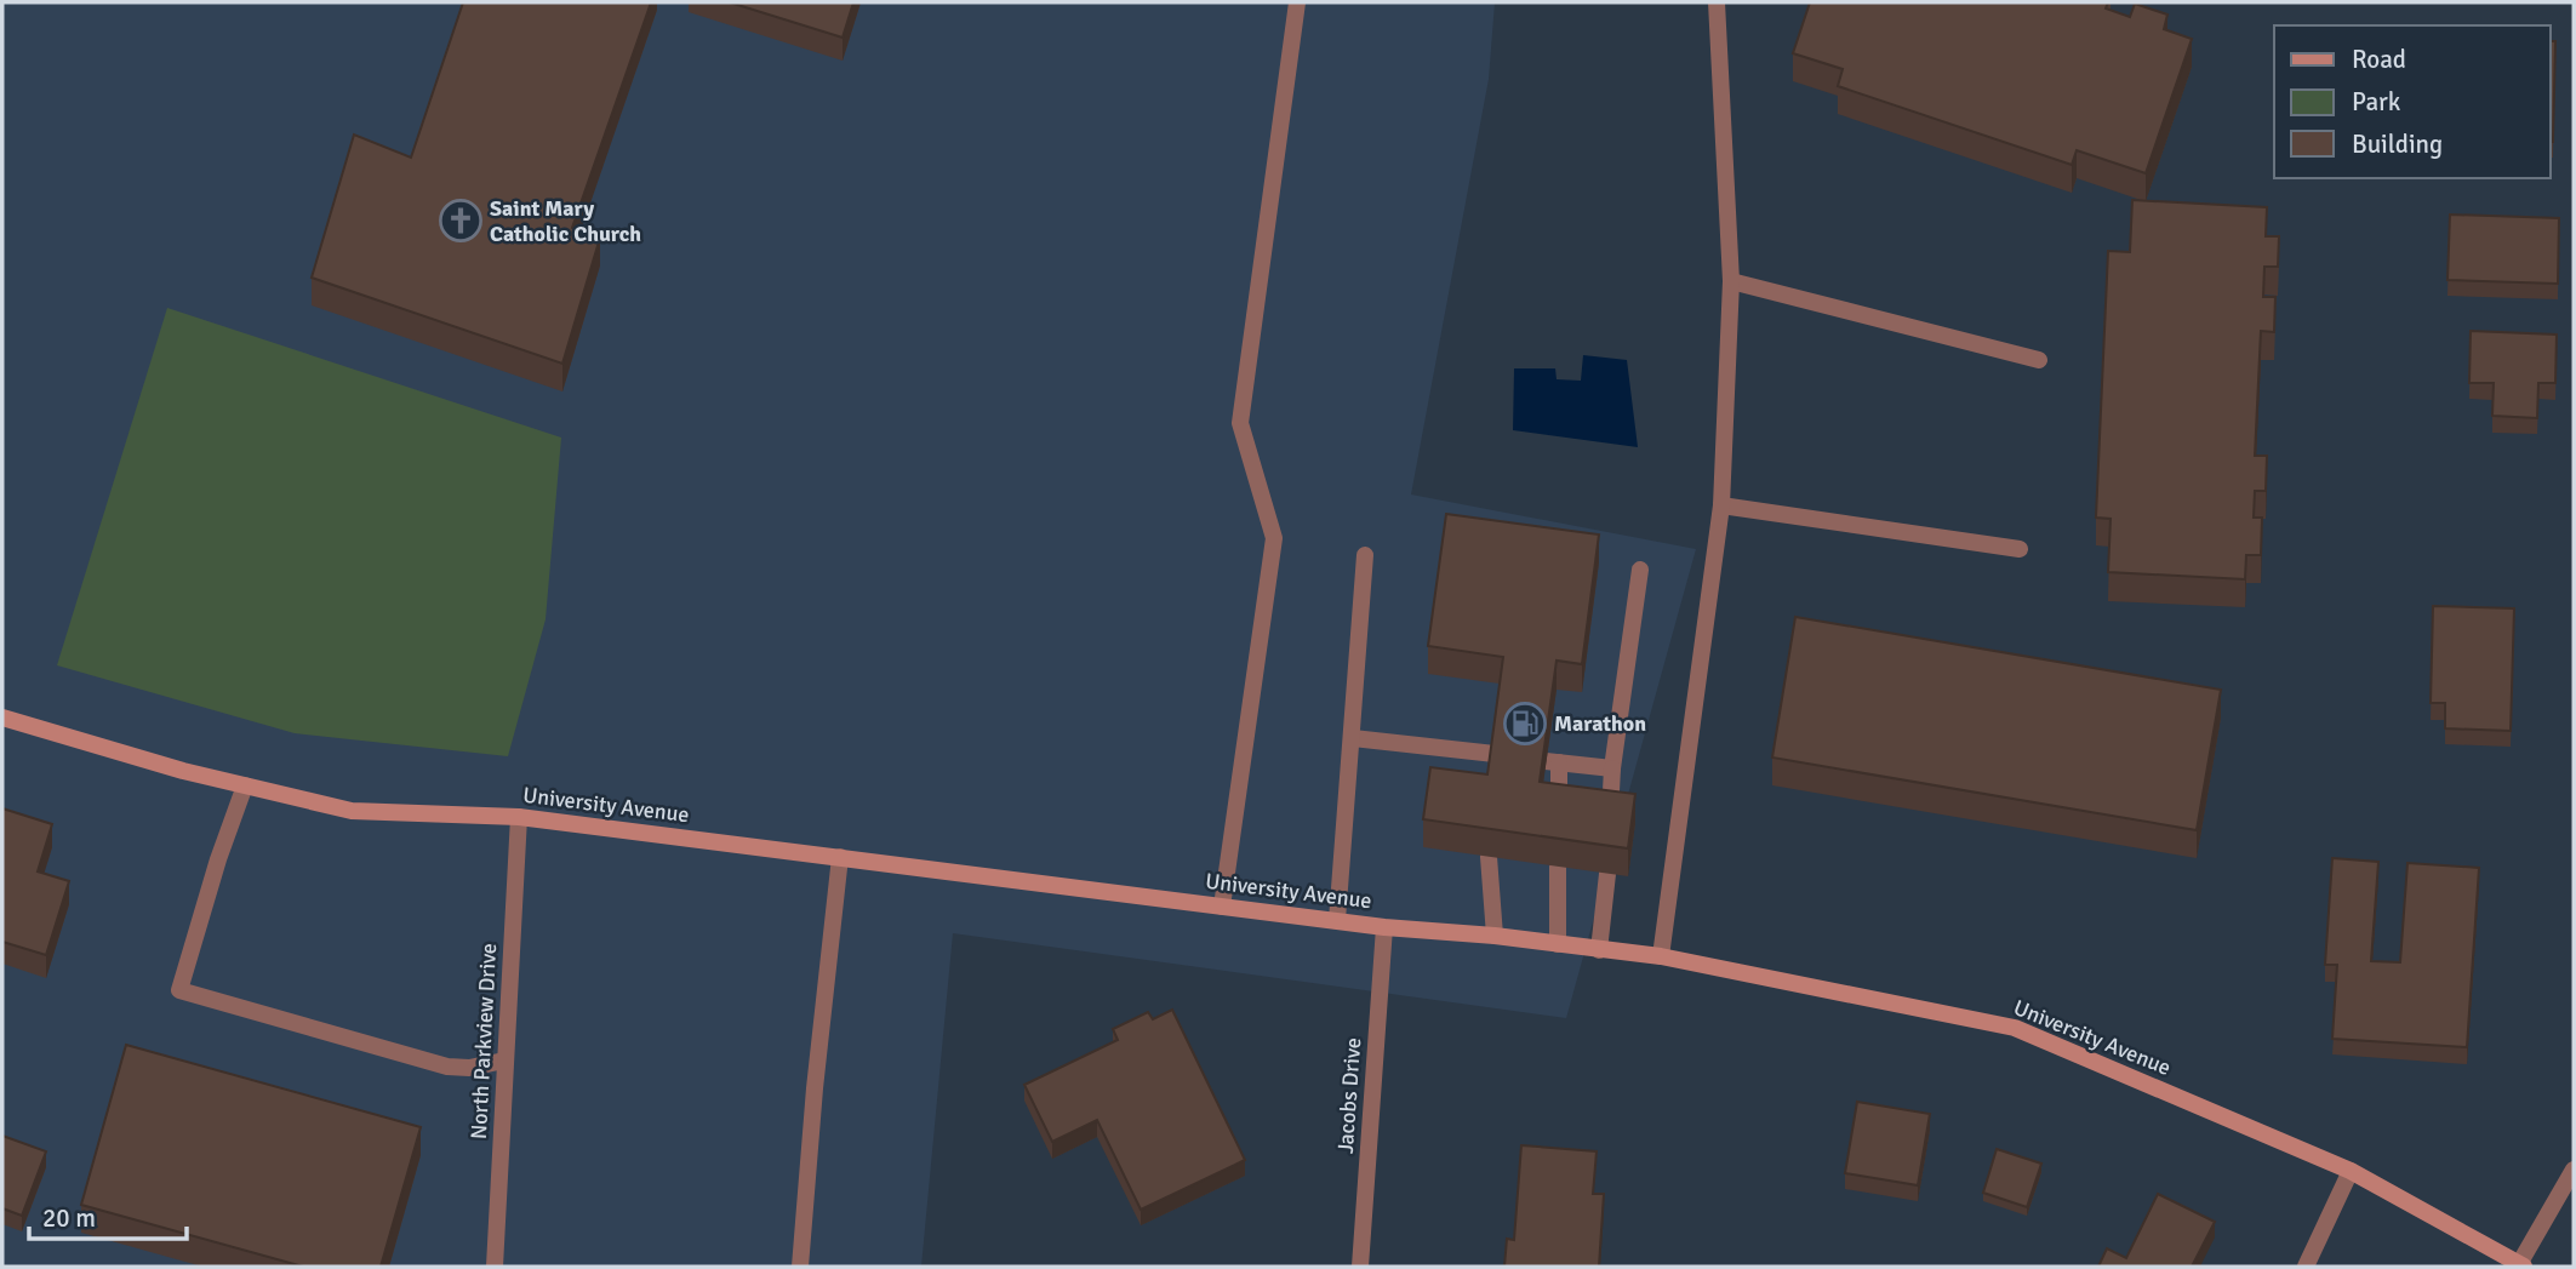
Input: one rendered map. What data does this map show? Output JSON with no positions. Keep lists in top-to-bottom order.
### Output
{
  "streets": {
    "street": ["University Avenue", "North Parkview Drive", "Jacobs Drive"]
  },
  "crossings": [
    ["University Avenue", "North Parkview Drive"],
    ["University Avenue", "Jacobs Drive"]
  ],
  "places": {
    "church": ["Saint Mary Catholic Church"],
    "fuel station": ["Marathon"]
  },
  "legend": ["Road", "Park", "Building"],
  "scale_bar": "20 m"
}
